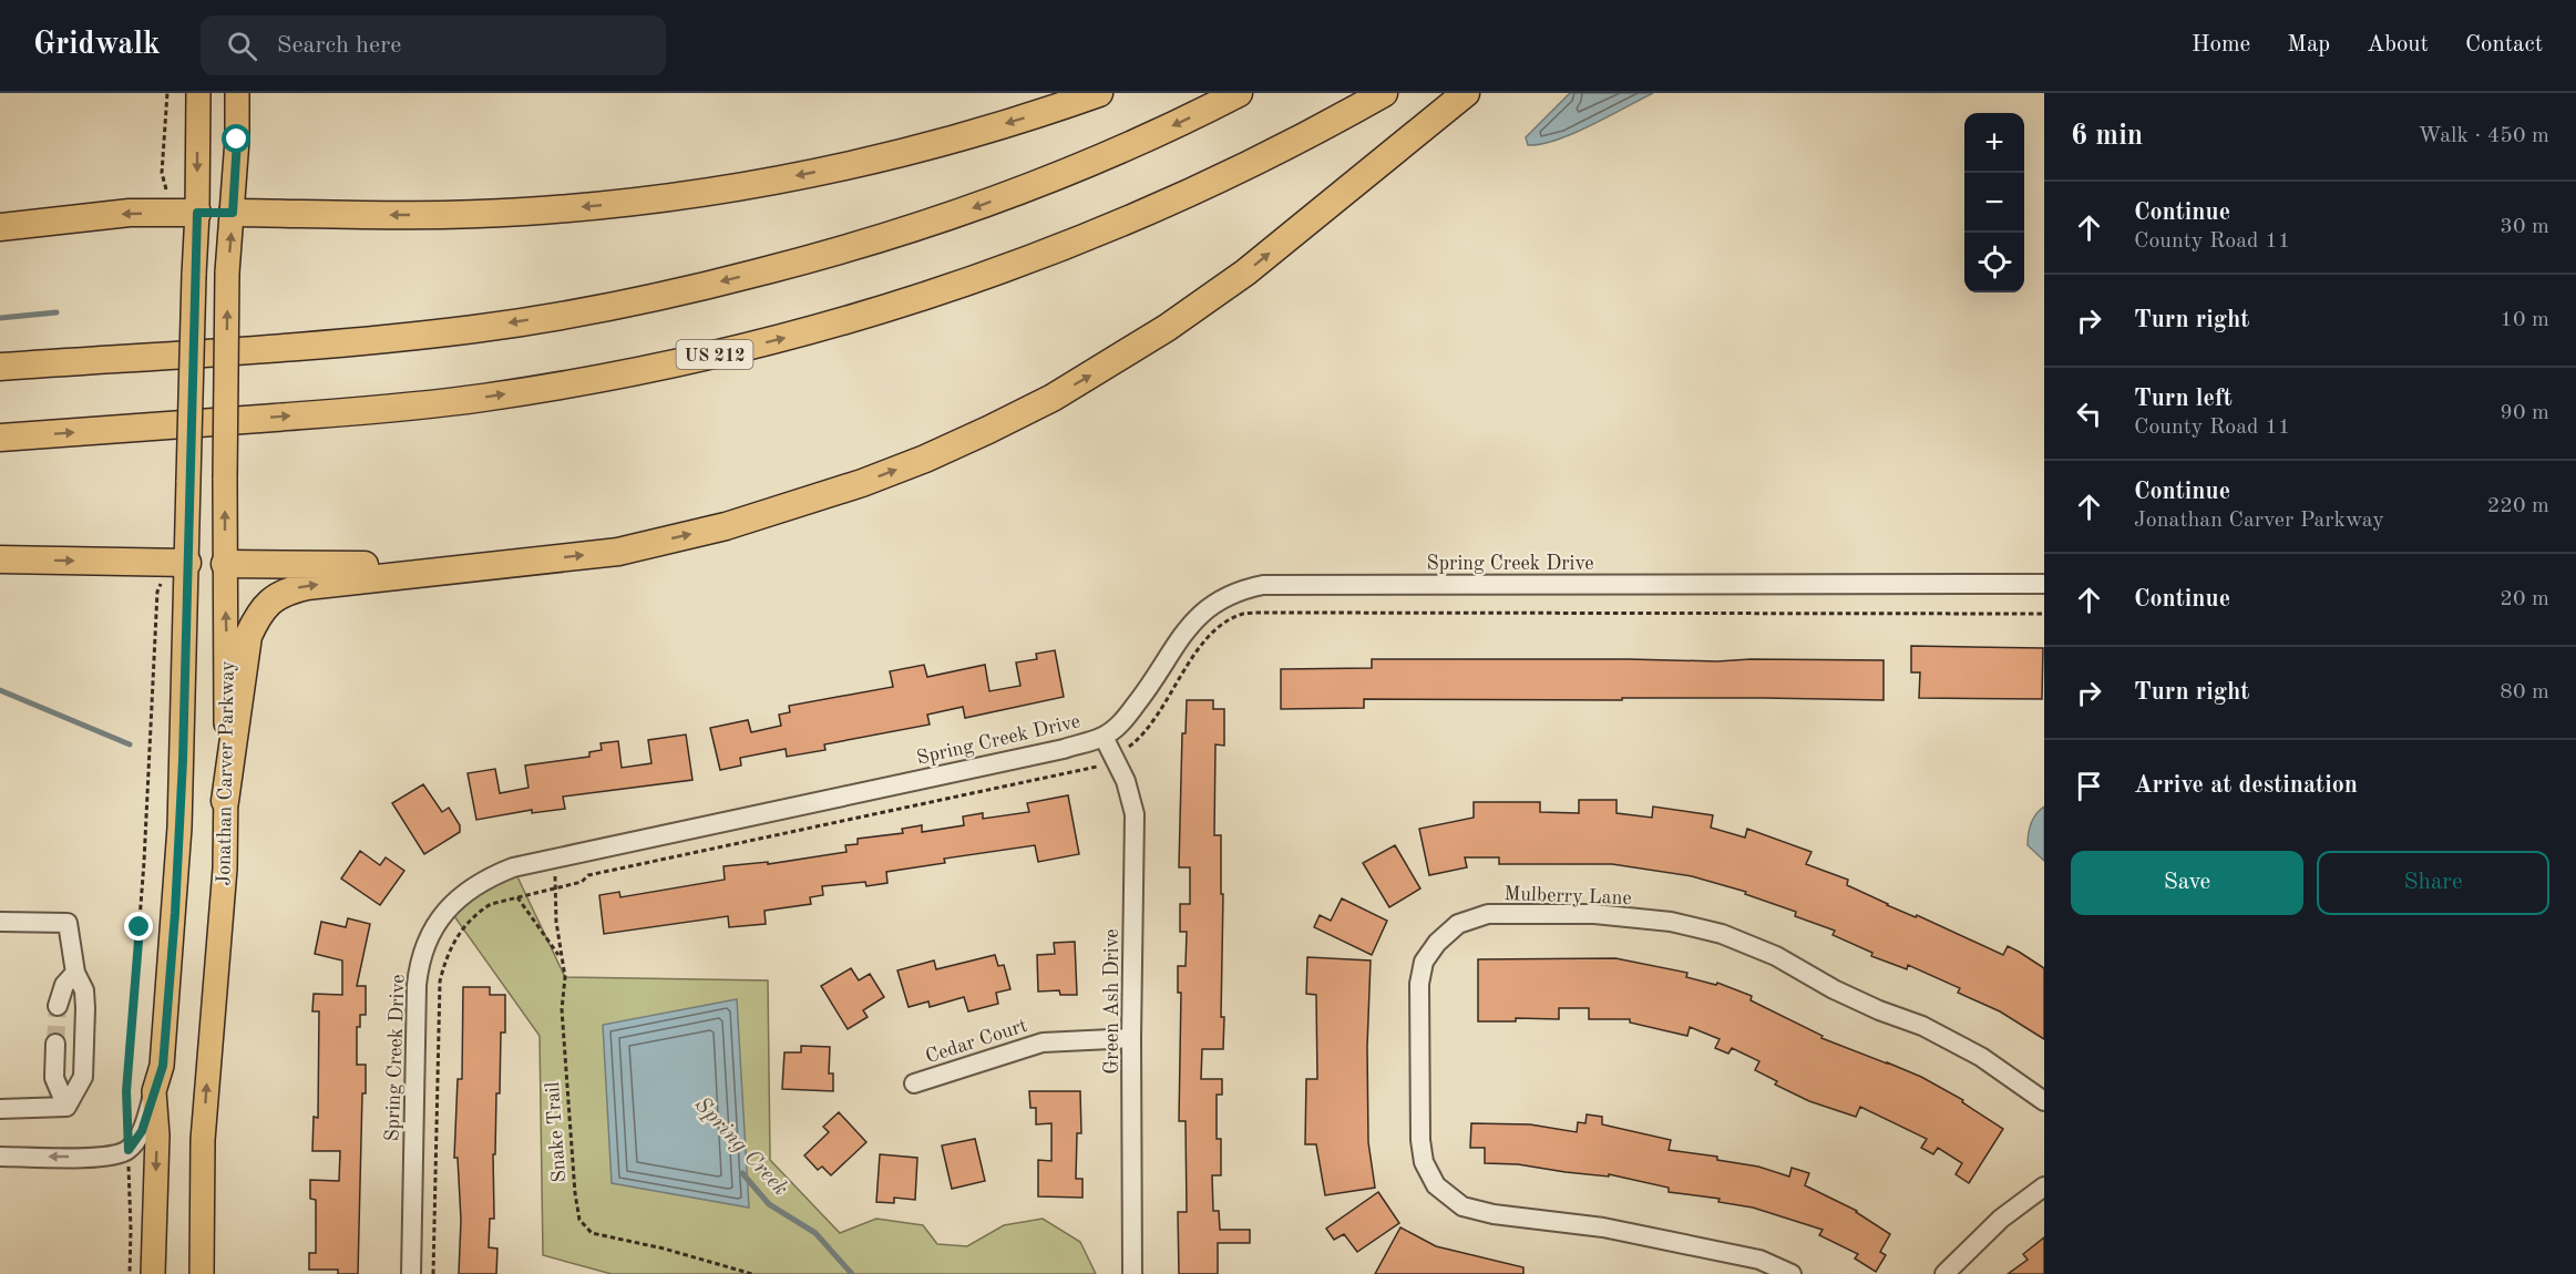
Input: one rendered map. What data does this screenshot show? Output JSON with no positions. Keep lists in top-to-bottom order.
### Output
{
  "streets": {
    "highway": ["US 212"],
    "main road": ["Jonathan Carver Parkway"],
    "street": [
      "Spring Creek Drive",
      "Mulberry Lane",
      "Green Ash Drive",
      "Cedar Court"
    ],
    "path": ["Snake Trail"]
  },
  "crossings": [
    ["Spring Creek Drive", "Green Ash Drive"],
    ["Spring Creek Drive", "Snake Trail"],
    ["Green Ash Drive", "Cedar Court"]
  ],
  "water": ["Spring Creek"],
  "page": {
    "header": "Gridwalk",
    "search": "Search here",
    "nav": [
      "Home",
      "Map",
      "About",
      "Contact"
    ],
    "heading": ["6 min", "Walk · 450 m"],
    "map_buttons": ["+", "−"],
    "list": [
      ["Continue", "County Road 11", "30 m"],
      ["Turn right", "10 m"],
      ["Turn left", "County Road 11", "90 m"],
      ["Continue", "Jonathan Carver Parkway", "220 m"],
      ["Continue", "20 m"],
      ["Turn right", "80 m"],
      "Arrive at destination"
    ],
    "buttons": ["Save", "Share"]
  }
}
